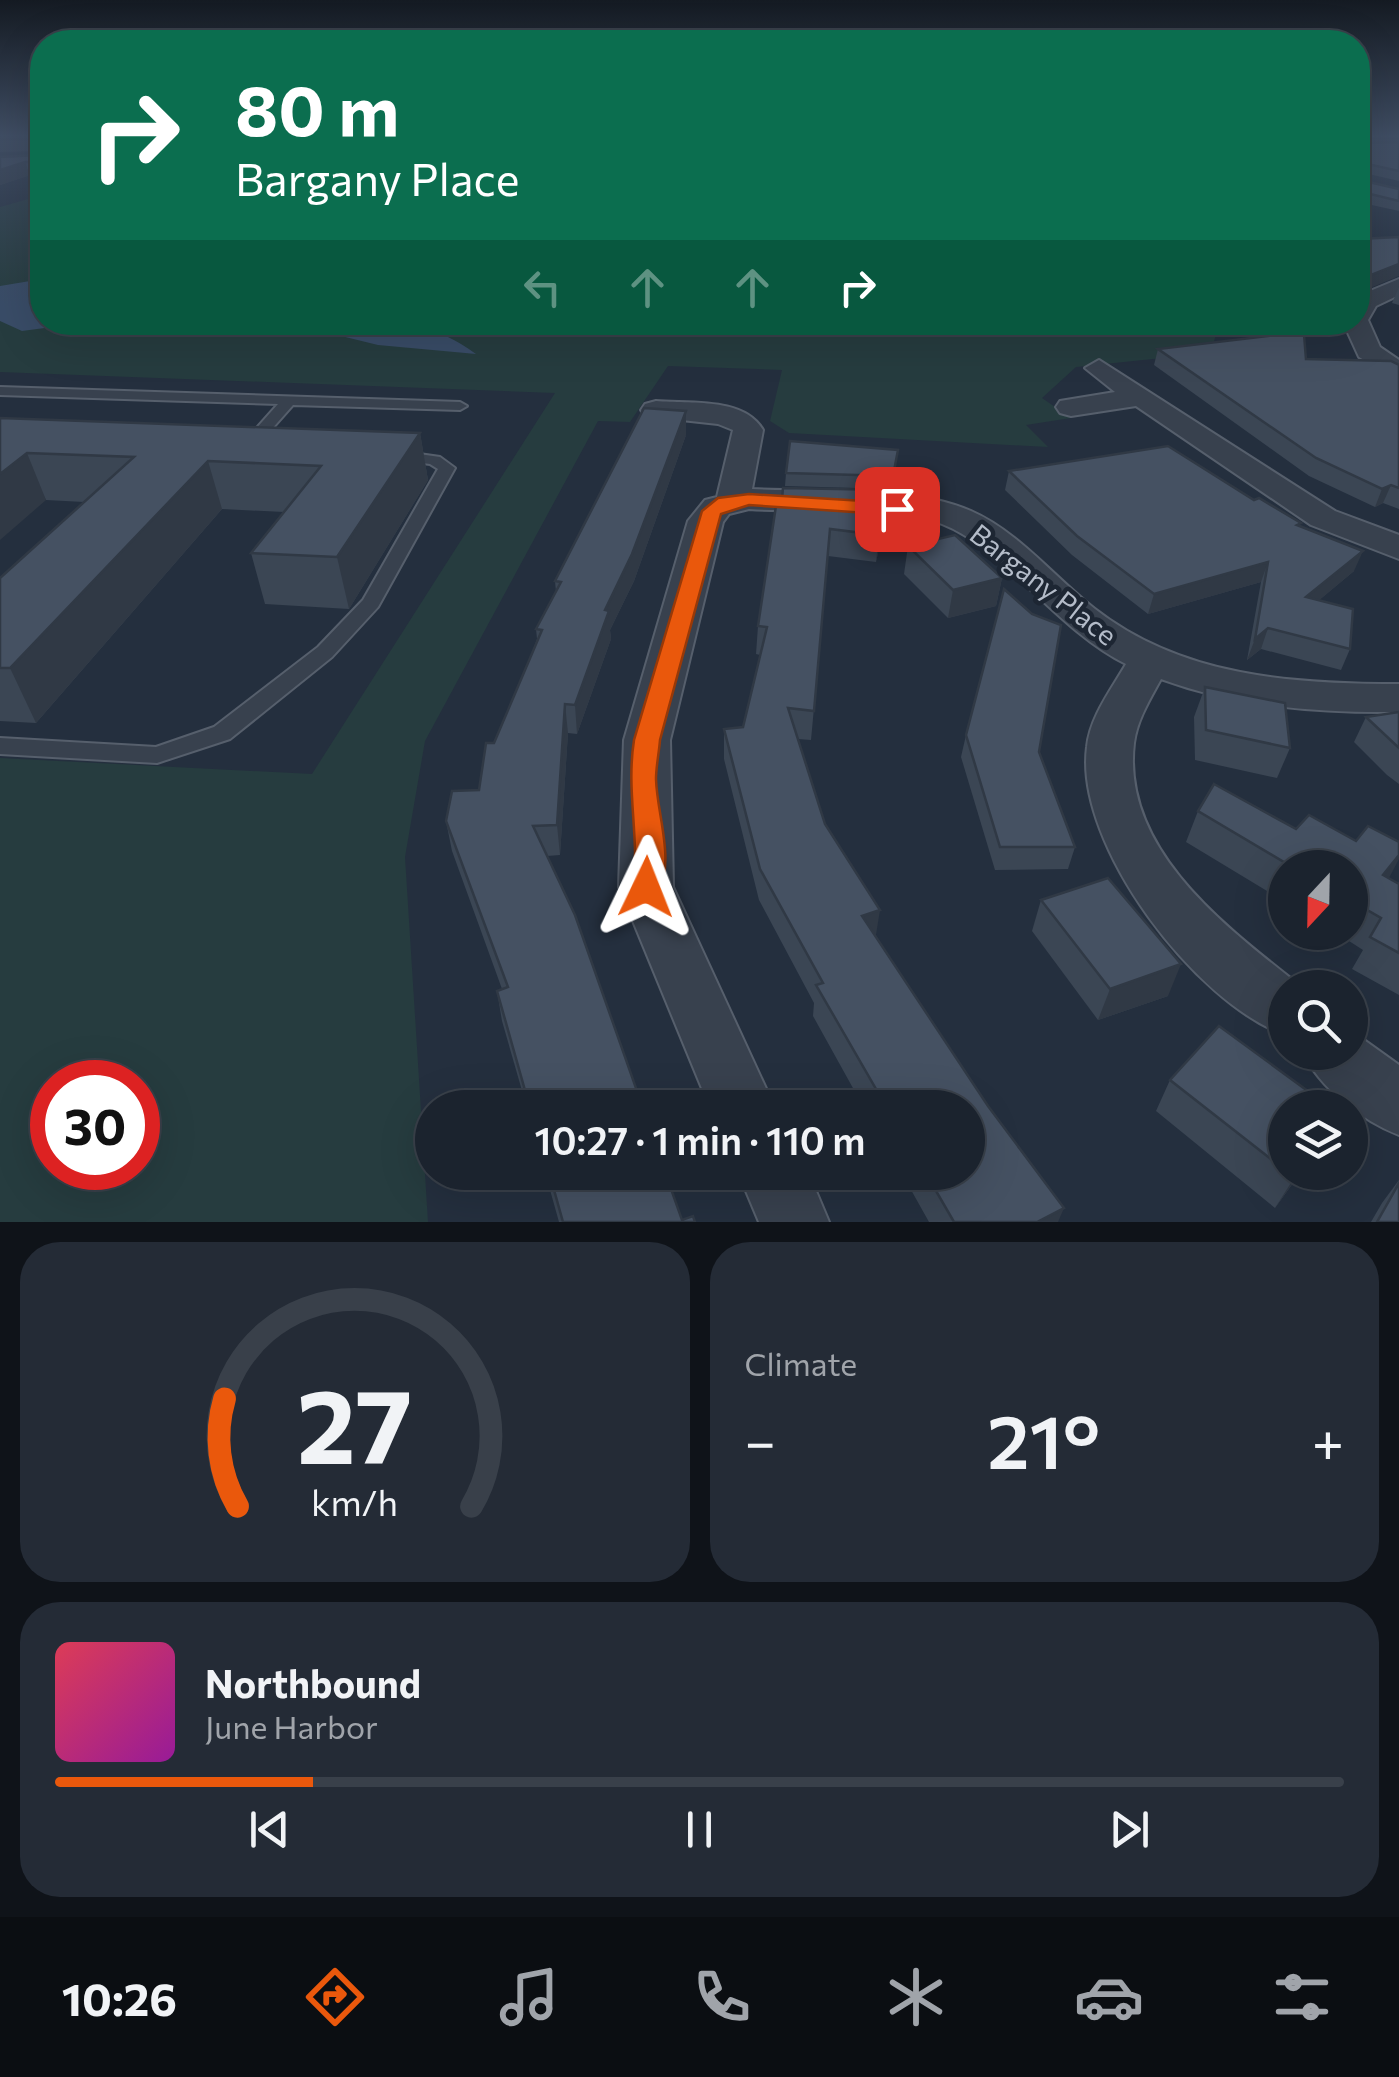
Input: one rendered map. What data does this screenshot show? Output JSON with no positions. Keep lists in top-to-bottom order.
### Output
{
  "streets": {
    "street": ["Bargany Place"]
  },
  "north": "bottom",
  "page": {
    "turn": ["80 m", "Bargany Place"],
    "limit": "30",
    "trip": "10:27 · 1 min · 110 m",
    "tile": "Climate",
    "heat": ["−", "21°", "+"],
    "song": ["Northbound", "June Harbor"],
    "tabs": "10:26",
    "gauge": ["27", "km/h"]
  }
}
